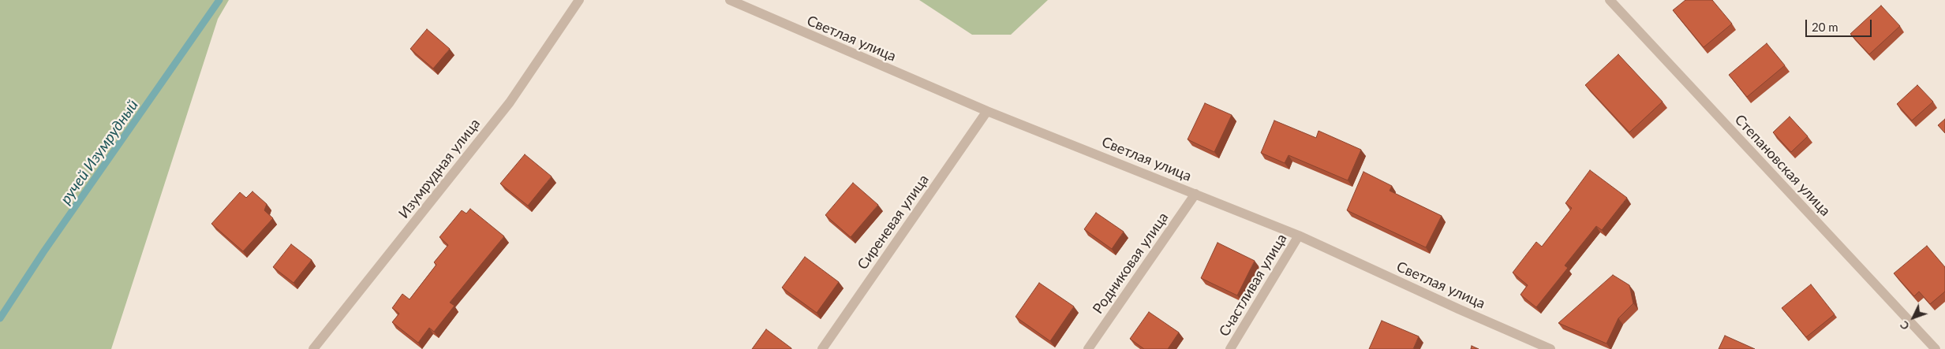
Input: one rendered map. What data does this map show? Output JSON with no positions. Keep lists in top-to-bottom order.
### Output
{
  "streets": {
    "street": [
      "Светлая улица",
      "Степановская улица",
      "Изумрудная улица",
      "Сиреневая улица",
      "Родниковая улица",
      "Счастливая улица"
    ]
  },
  "crossings": [
    ["Светлая улица", "Сиреневая улица"],
    ["Светлая улица", "Родниковая улица"],
    ["Светлая улица", "Счастливая улица"]
  ],
  "water": ["ручей Изумрудный"],
  "scale_bar": "20 m",
  "north": "bottom left"
}
